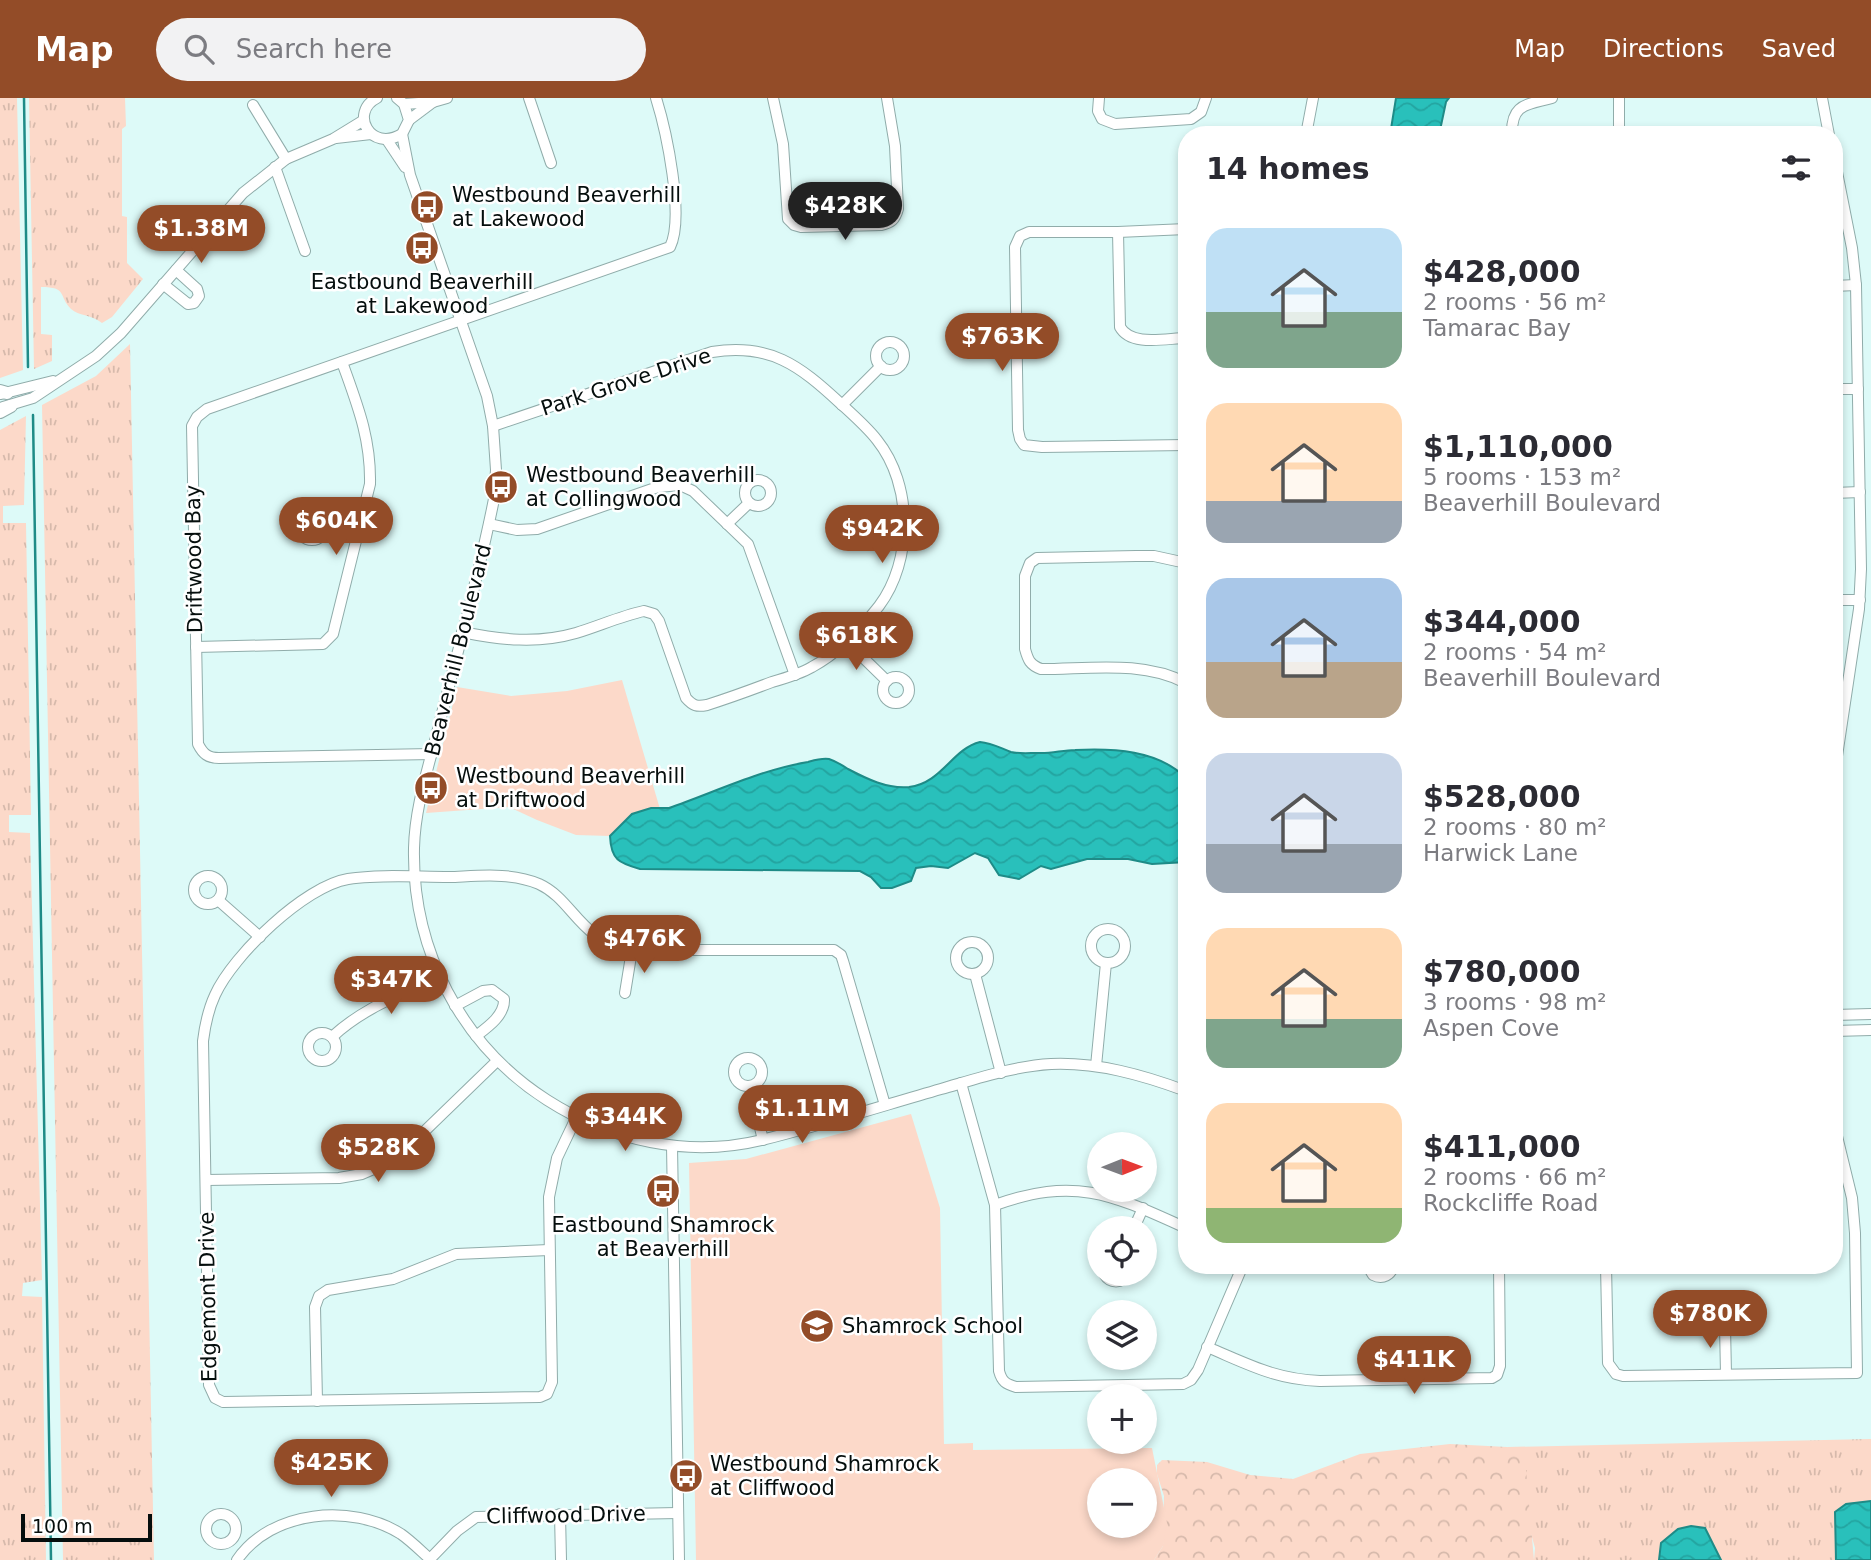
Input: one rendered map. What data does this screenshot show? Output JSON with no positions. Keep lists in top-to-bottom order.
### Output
{
  "streets": {
    "street": [
      "Park Grove Drive",
      "Driftwood Bay",
      "Beaverhill Boulevard",
      "Edgemont Drive",
      "Cliffwood Drive"
    ]
  },
  "crossings": [
    ["Park Grove Drive", "Beaverhill Boulevard"],
    ["Driftwood Bay", "Beaverhill Boulevard"],
    ["Beaverhill Boulevard", "Edgemont Drive"]
  ],
  "places": {
    "bus stop": [
      "Westbound Beaverhill at Lakewood",
      "Eastbound Beaverhill at Lakewood",
      "Westbound Beaverhill at Collingwood",
      "Westbound Beaverhill at Driftwood",
      "Eastbound Shamrock at Beaverhill",
      "Westbound Shamrock at Cliffwood"
    ],
    "school or university": ["Shamrock School"]
  },
  "scale_bar": "100 m",
  "north": "right",
  "page": {
    "header": "Map",
    "search": "Search here",
    "nav": ["Map", "Directions", "Saved"],
    "heading": "14 homes",
    "price": [
      "$428K",
      "$1.38M",
      "$763K",
      "$604K",
      "$942K",
      "$618K",
      "$476K",
      "$347K",
      "$1.11M",
      "$344K",
      "$528K",
      "$780K",
      "$411K",
      "$425K"
    ],
    "list": [
      {
        "name": "$428,000",
        "note": "2 rooms · 56 m² · Tamarac Bay"
      },
      {
        "name": "$1,110,000",
        "note": "5 rooms · 153 m² · Beaverhill Boulevard"
      },
      {
        "name": "$344,000",
        "note": "2 rooms · 54 m² · Beaverhill Boulevard"
      },
      {
        "name": "$528,000",
        "note": "2 rooms · 80 m² · Harwick Lane"
      },
      {
        "name": "$780,000",
        "note": "3 rooms · 98 m² · Aspen Cove"
      },
      {
        "name": "$411,000",
        "note": "2 rooms · 66 m² · Rockcliffe Road"
      }
    ],
    "map_buttons": ["+", "−"],
    "scale": "100 m"
  }
}
